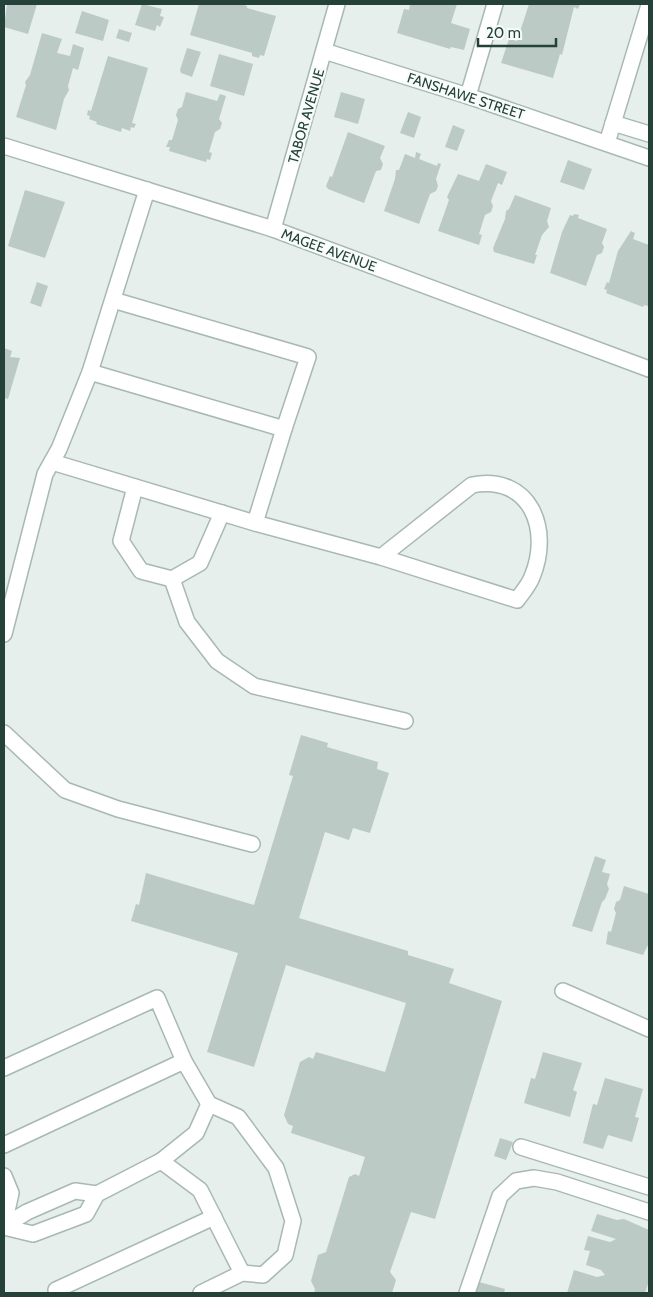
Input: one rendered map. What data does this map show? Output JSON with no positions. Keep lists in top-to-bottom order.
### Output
{
  "streets": {
    "street": ["FANSHAWE STREET", "TABOR AVENUE", "MAGEE AVENUE"]
  },
  "crossings": [
    ["FANSHAWE STREET", "TABOR AVENUE"],
    ["TABOR AVENUE", "MAGEE AVENUE"]
  ],
  "scale_bar": "20 m"
}
